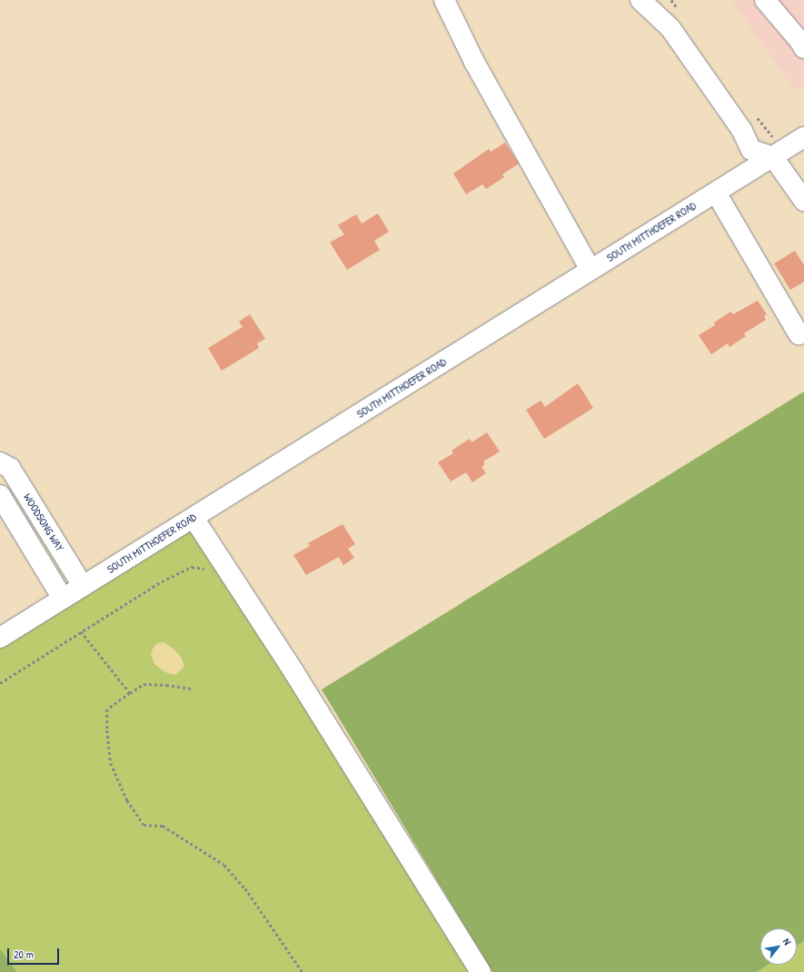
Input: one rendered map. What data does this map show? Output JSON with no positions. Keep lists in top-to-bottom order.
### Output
{
  "streets": {
    "main road": ["SOUTH MITTHOEFER ROAD", "WOODSONG WAY"]
  },
  "crossings": [
    ["SOUTH MITTHOEFER ROAD", "WOODSONG WAY"]
  ],
  "scale_bar": "20 m",
  "north": "top right"
}
